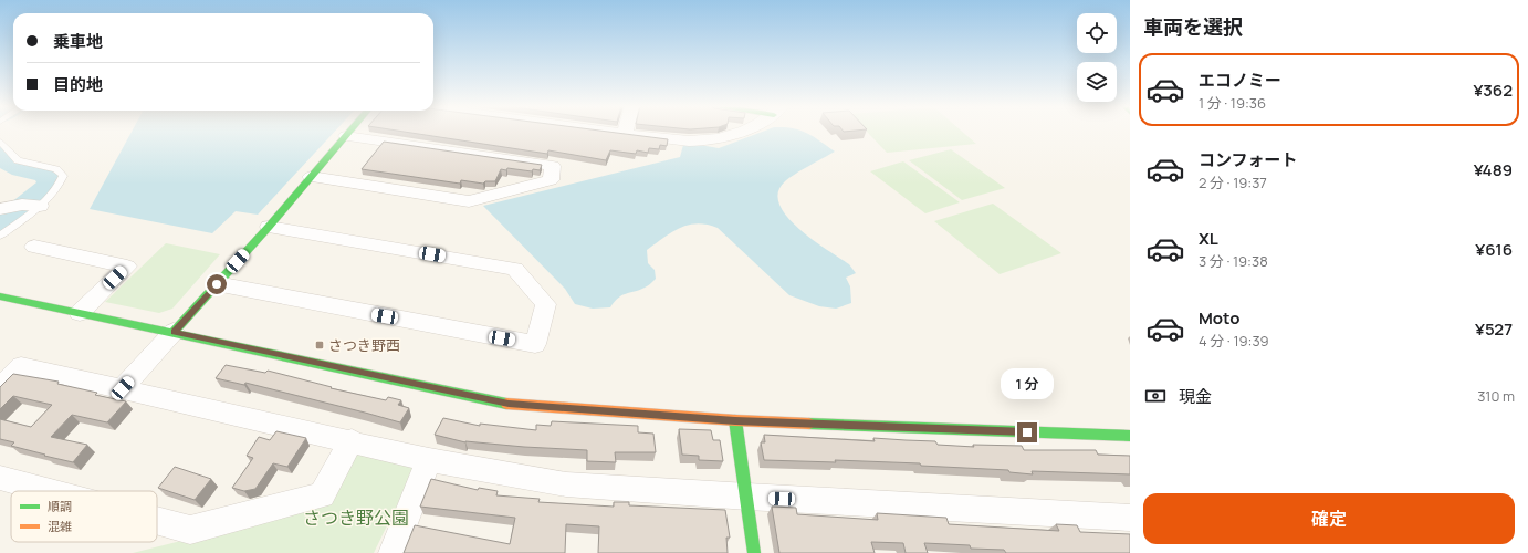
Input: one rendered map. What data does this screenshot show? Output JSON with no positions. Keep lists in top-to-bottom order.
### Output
{
  "parks": ["さつき野公園"],
  "places": {
    "transit": ["さつき野西"]
  },
  "legend": ["順調", "混雑"],
  "page": {
    "heading": "車両を選択",
    "banner": ["乗車地", "目的地"],
    "list": [
      {
        "name": "エコノミー",
        "note": "1 分 · 19:36",
        "value": "¥362"
      },
      {
        "name": "コンフォート",
        "note": "2 分 · 19:37",
        "value": "¥489"
      },
      {
        "name": "XL",
        "note": "3 分 · 19:38",
        "value": "¥616"
      },
      {
        "name": "Moto",
        "note": "4 分 · 19:39",
        "value": "¥527"
      }
    ],
    "bubble": "1 分",
    "pay": ["現金", "310 m"],
    "buttons": "確定"
  }
}
